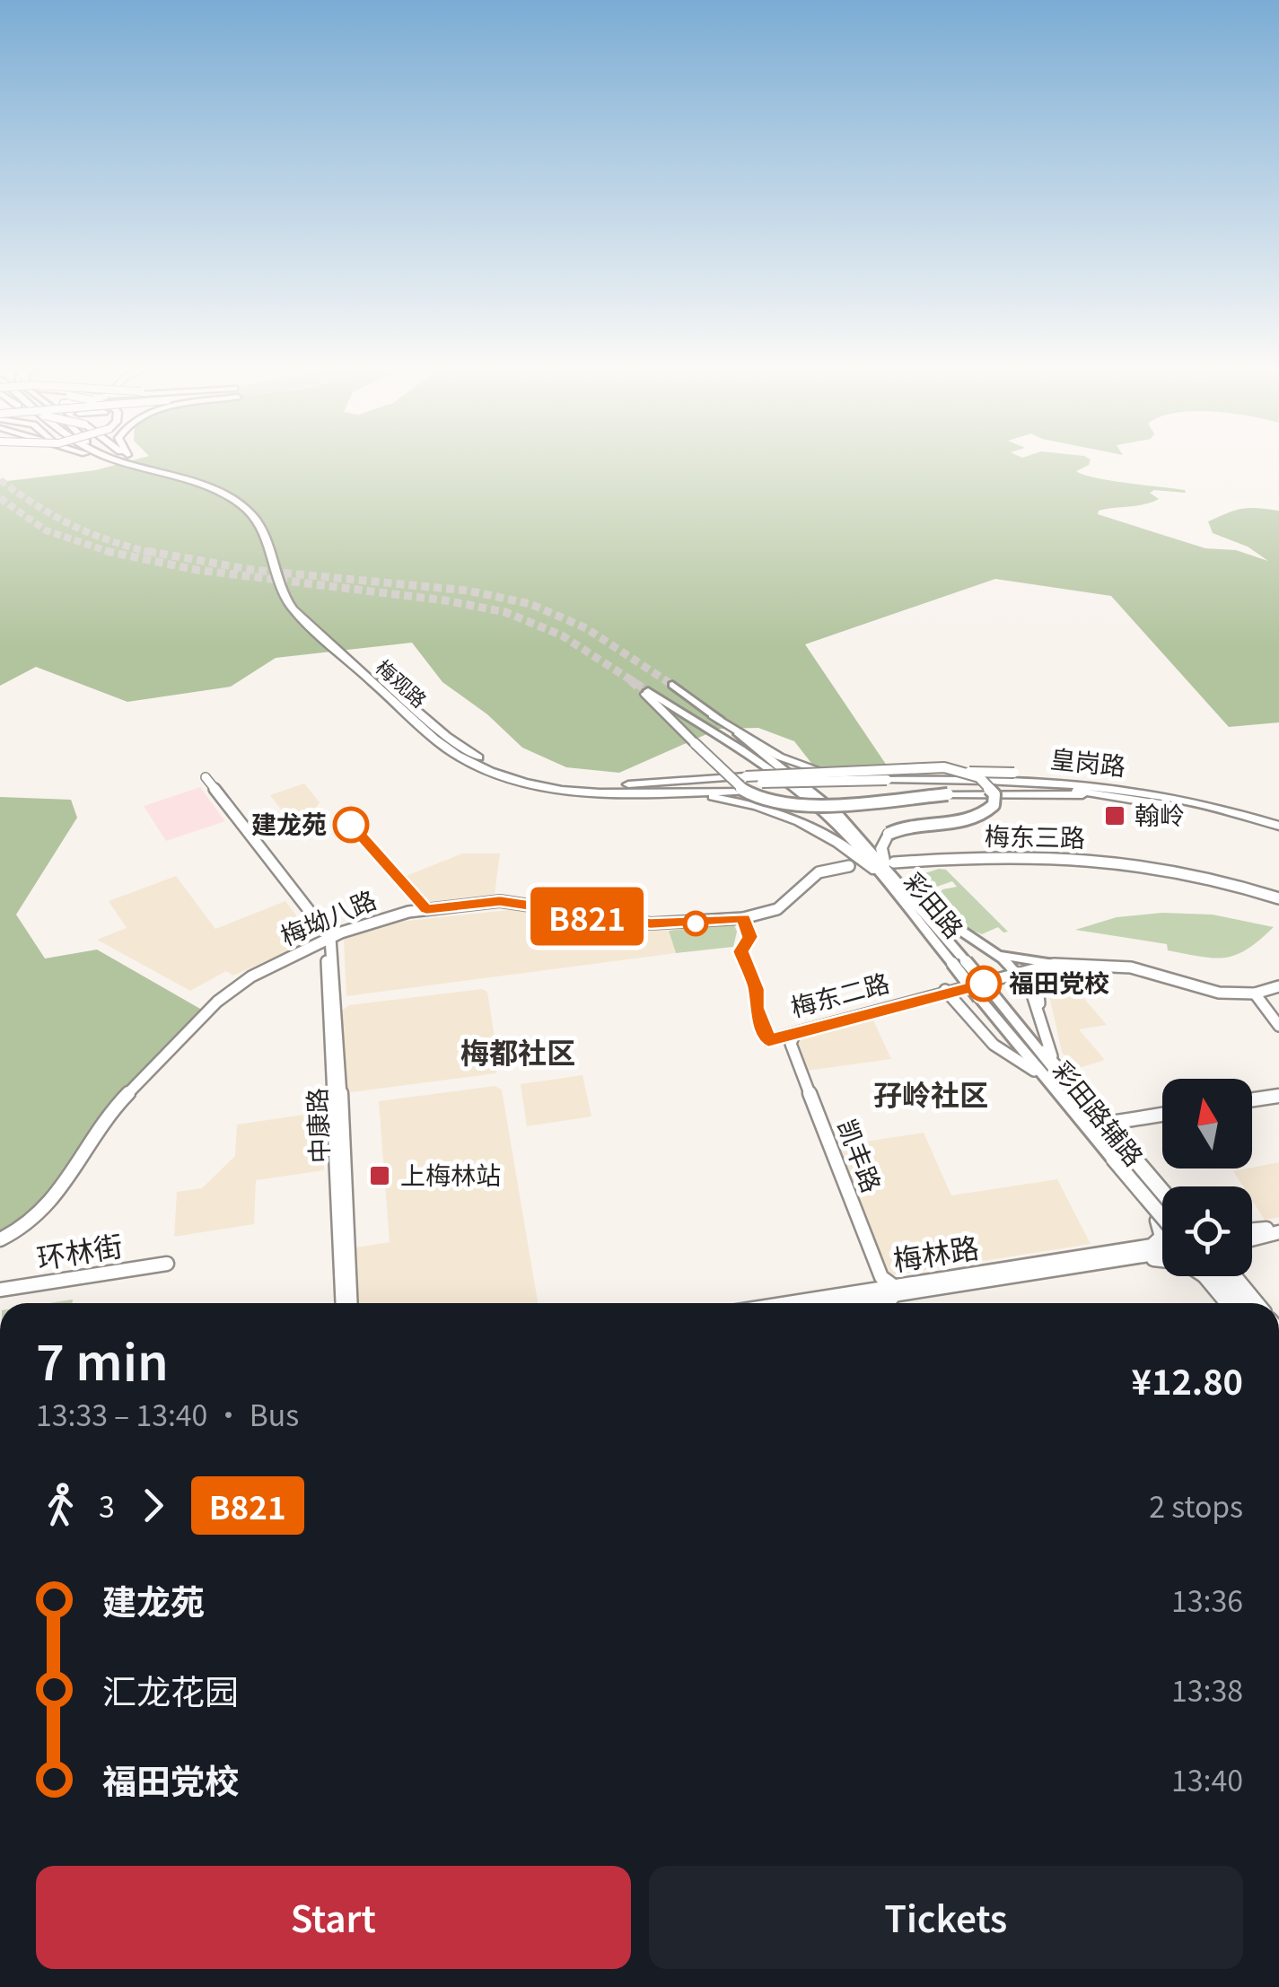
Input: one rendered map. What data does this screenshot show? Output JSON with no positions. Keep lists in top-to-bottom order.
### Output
{
  "streets": {
    "highway": ["梅观路", "皇岗路"],
    "main road": ["彩田路"],
    "street": [
      "梅东三路",
      "梅坳八路",
      "梅东二路",
      "彩田路辅路",
      "中康路",
      "凯丰路",
      "环林街",
      "梅林路"
    ]
  },
  "crossings": [
    ["梅观路", "皇岗路"],
    ["梅东三路", "彩田路"],
    ["彩田路", "彩田路辅路"],
    ["梅坳八路", "中康路"],
    ["梅东二路", "凯丰路"],
    ["彩田路辅路", "梅林路"],
    ["凯丰路", "梅林路"]
  ],
  "districts": ["梅都社区", "孖岭社区"],
  "places": {
    "transit": ["翰岭", "上梅林站"],
    "other": ["建龙苑", "福田党校"]
  },
  "lines": ["bus line B821"],
  "north": "top",
  "page": {
    "on_map": "B821",
    "heading": ["7 min", "13:33 – 13:40 · Bus", "¥12.80"],
    "legs": ["3", "B821", "2 stops"],
    "list": [
      {
        "name": "建龙苑",
        "value": "13:36"
      },
      {
        "name": "汇龙花园",
        "value": "13:38"
      },
      {
        "name": "福田党校",
        "value": "13:40"
      }
    ],
    "buttons": ["Start", "Tickets"]
  }
}
